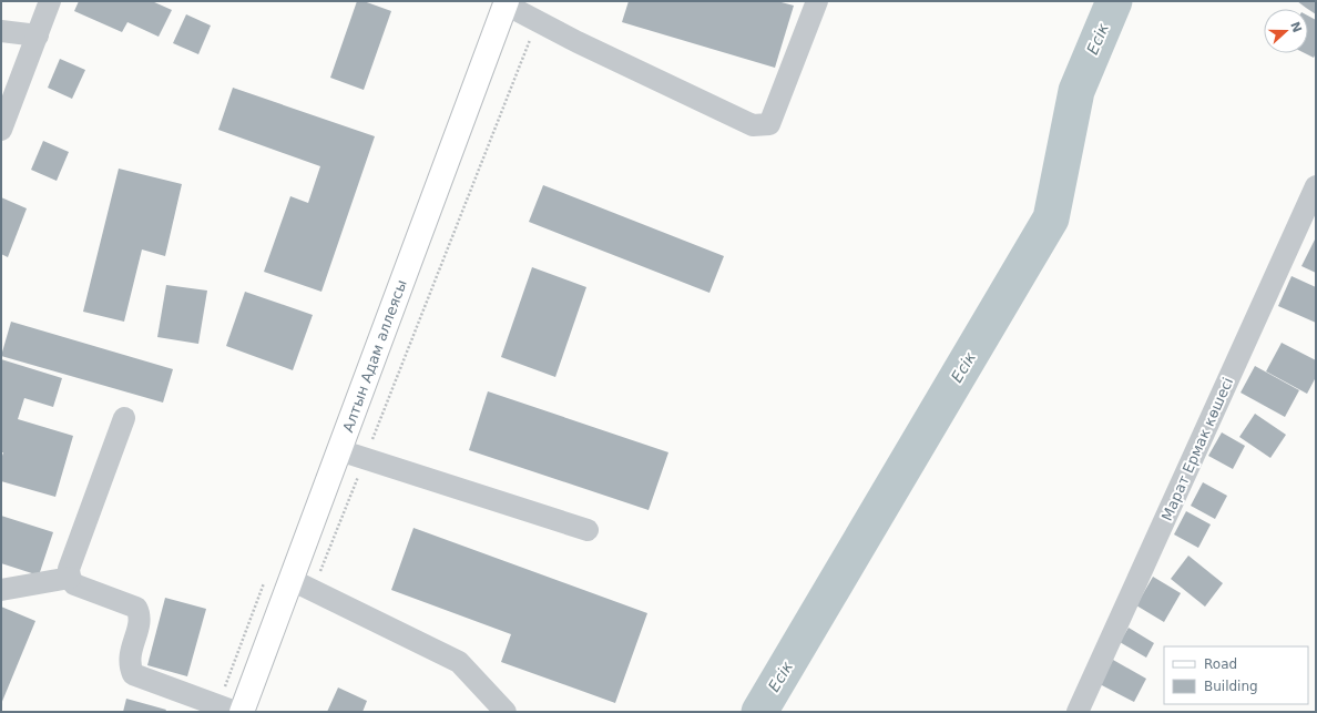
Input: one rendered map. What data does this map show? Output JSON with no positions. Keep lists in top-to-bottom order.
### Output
{
  "streets": {
    "main road": ["Алтын Адам аллеясы"],
    "street": ["Марат Ермак көшесі"]
  },
  "water": ["Есік"],
  "legend": ["Road", "Building"],
  "north": "right"
}
